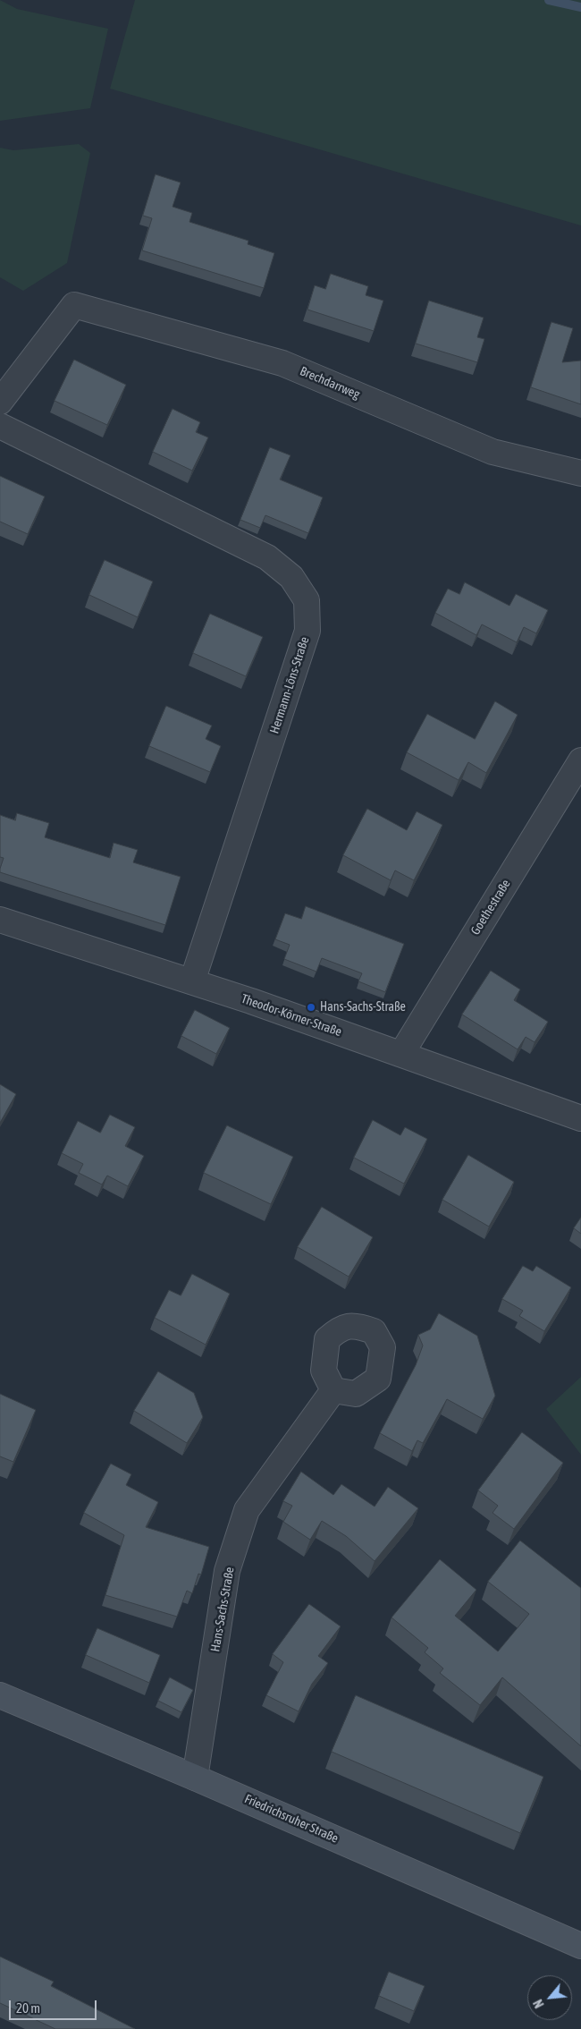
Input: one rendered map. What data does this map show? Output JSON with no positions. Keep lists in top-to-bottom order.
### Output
{
  "streets": {
    "main road": ["Friedrichsruher Straße"],
    "street": [
      "Brechdarrweg",
      "Hermann-Löns-Straße",
      "Goethestraße",
      "Theodor-Körner-Straße",
      "Hans-Sachs-Straße"
    ]
  },
  "crossings": [
    ["Hermann-Löns-Straße", "Theodor-Körner-Straße"],
    ["Goethestraße", "Theodor-Körner-Straße"],
    ["Hans-Sachs-Straße", "Friedrichsruher Straße"]
  ],
  "places": ["Hans-Sachs-Straße"],
  "scale_bar": "20 m",
  "north": "bottom left"
}
